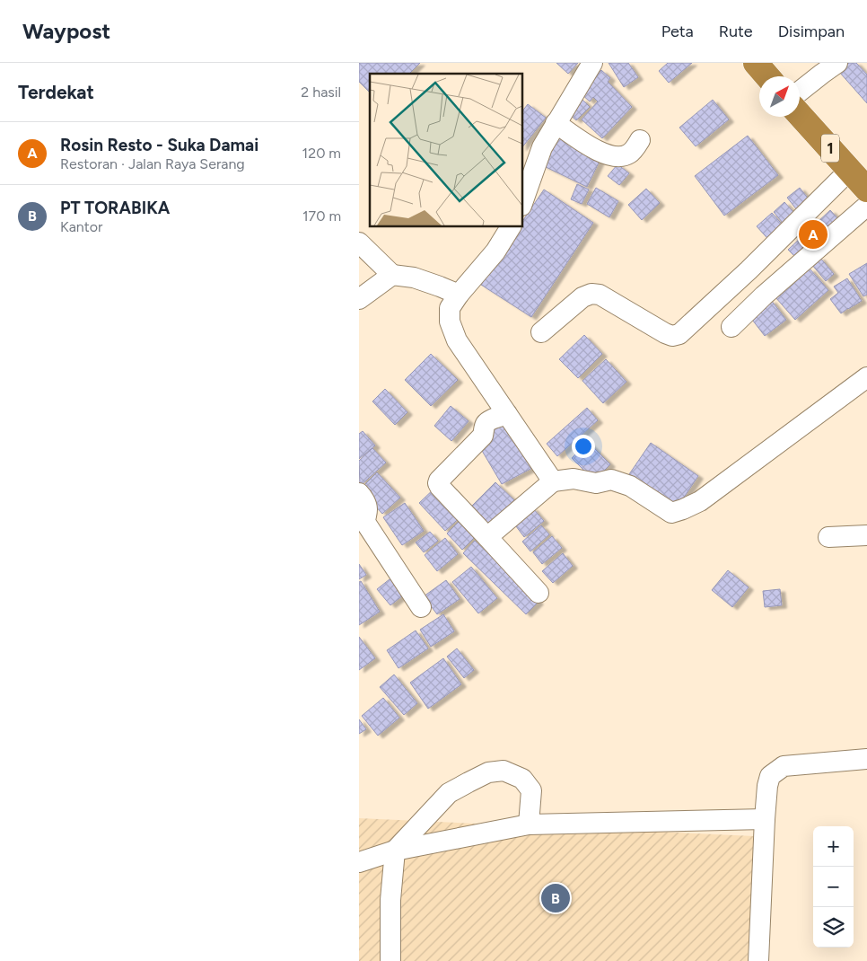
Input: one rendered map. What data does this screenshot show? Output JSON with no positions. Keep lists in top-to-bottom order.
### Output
{
  "streets": {
    "highway": ["1"]
  },
  "north": "top right",
  "page": {
    "header": "Waypost",
    "nav": ["Peta", "Rute", "Disimpan"],
    "heading": ["Terdekat", "2 hasil"],
    "list": [
      {
        "mark": "A",
        "name": "Rosin Resto - Suka Damai",
        "note": "Restoran · Jalan Raya Serang",
        "value": "120 m"
      },
      {
        "mark": "B",
        "name": "PT TORABIKA",
        "note": "Kantor",
        "value": "170 m"
      }
    ],
    "pins": ["A", "B"],
    "map_buttons": ["+", "−"]
  }
}
